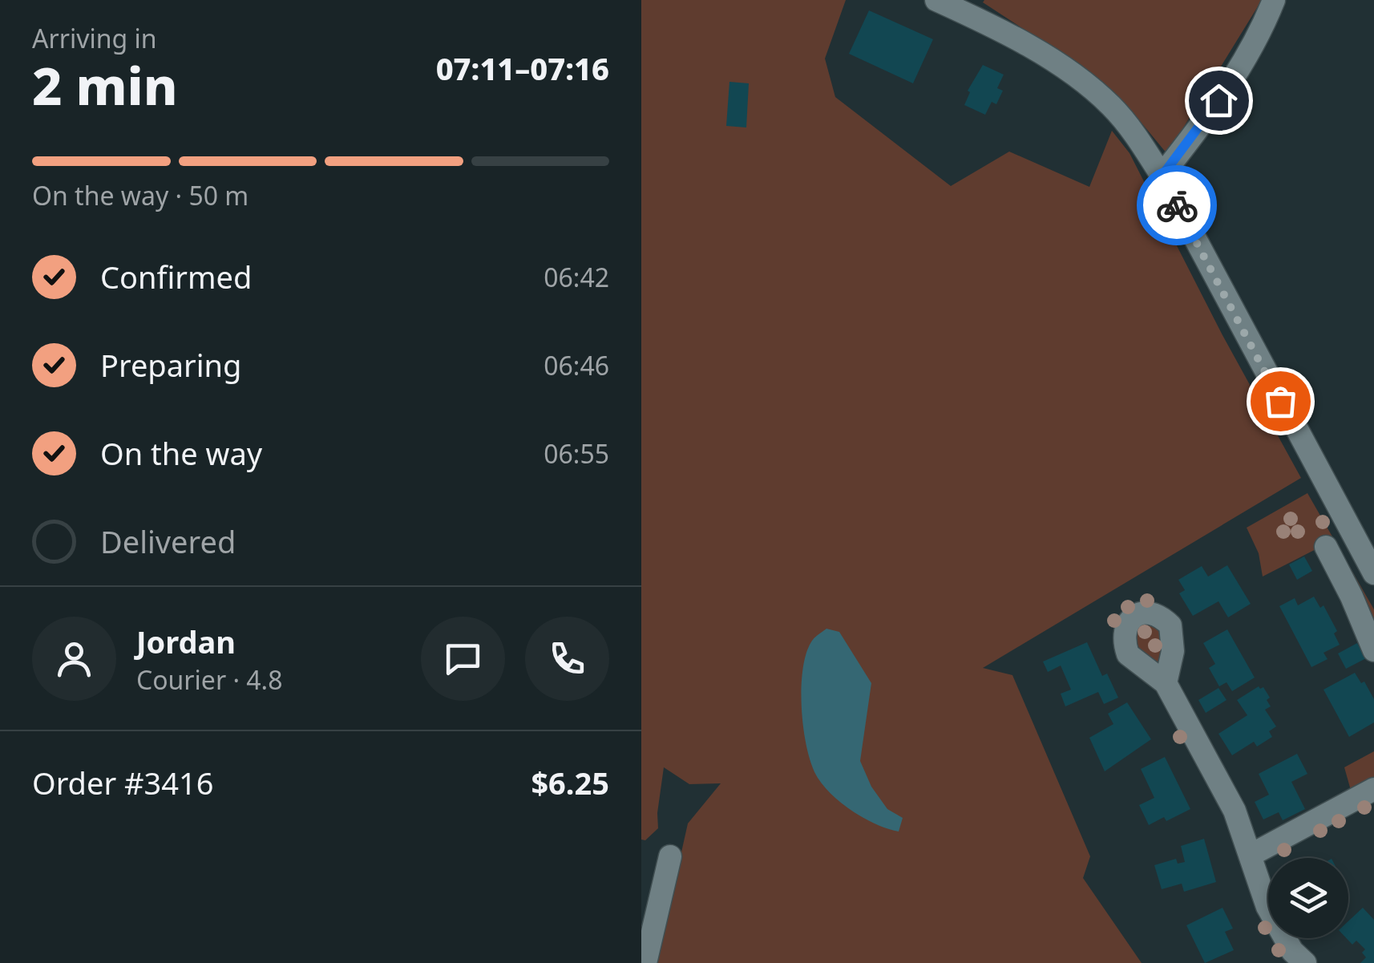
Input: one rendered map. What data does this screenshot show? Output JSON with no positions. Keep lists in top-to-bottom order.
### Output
{
  "page": {
    "heading": ["2 min", "Arriving in", "07:11–07:16"],
    "panel": [
      "Jordan",
      "Courier · 4.8",
      "Order #3416",
      "$6.25"
    ],
    "bar": "On the way · 50 m",
    "list": [
      ["Confirmed", "06:42"],
      ["Preparing", "06:46"],
      ["On the way", "06:55"],
      "Delivered"
    ]
  }
}
